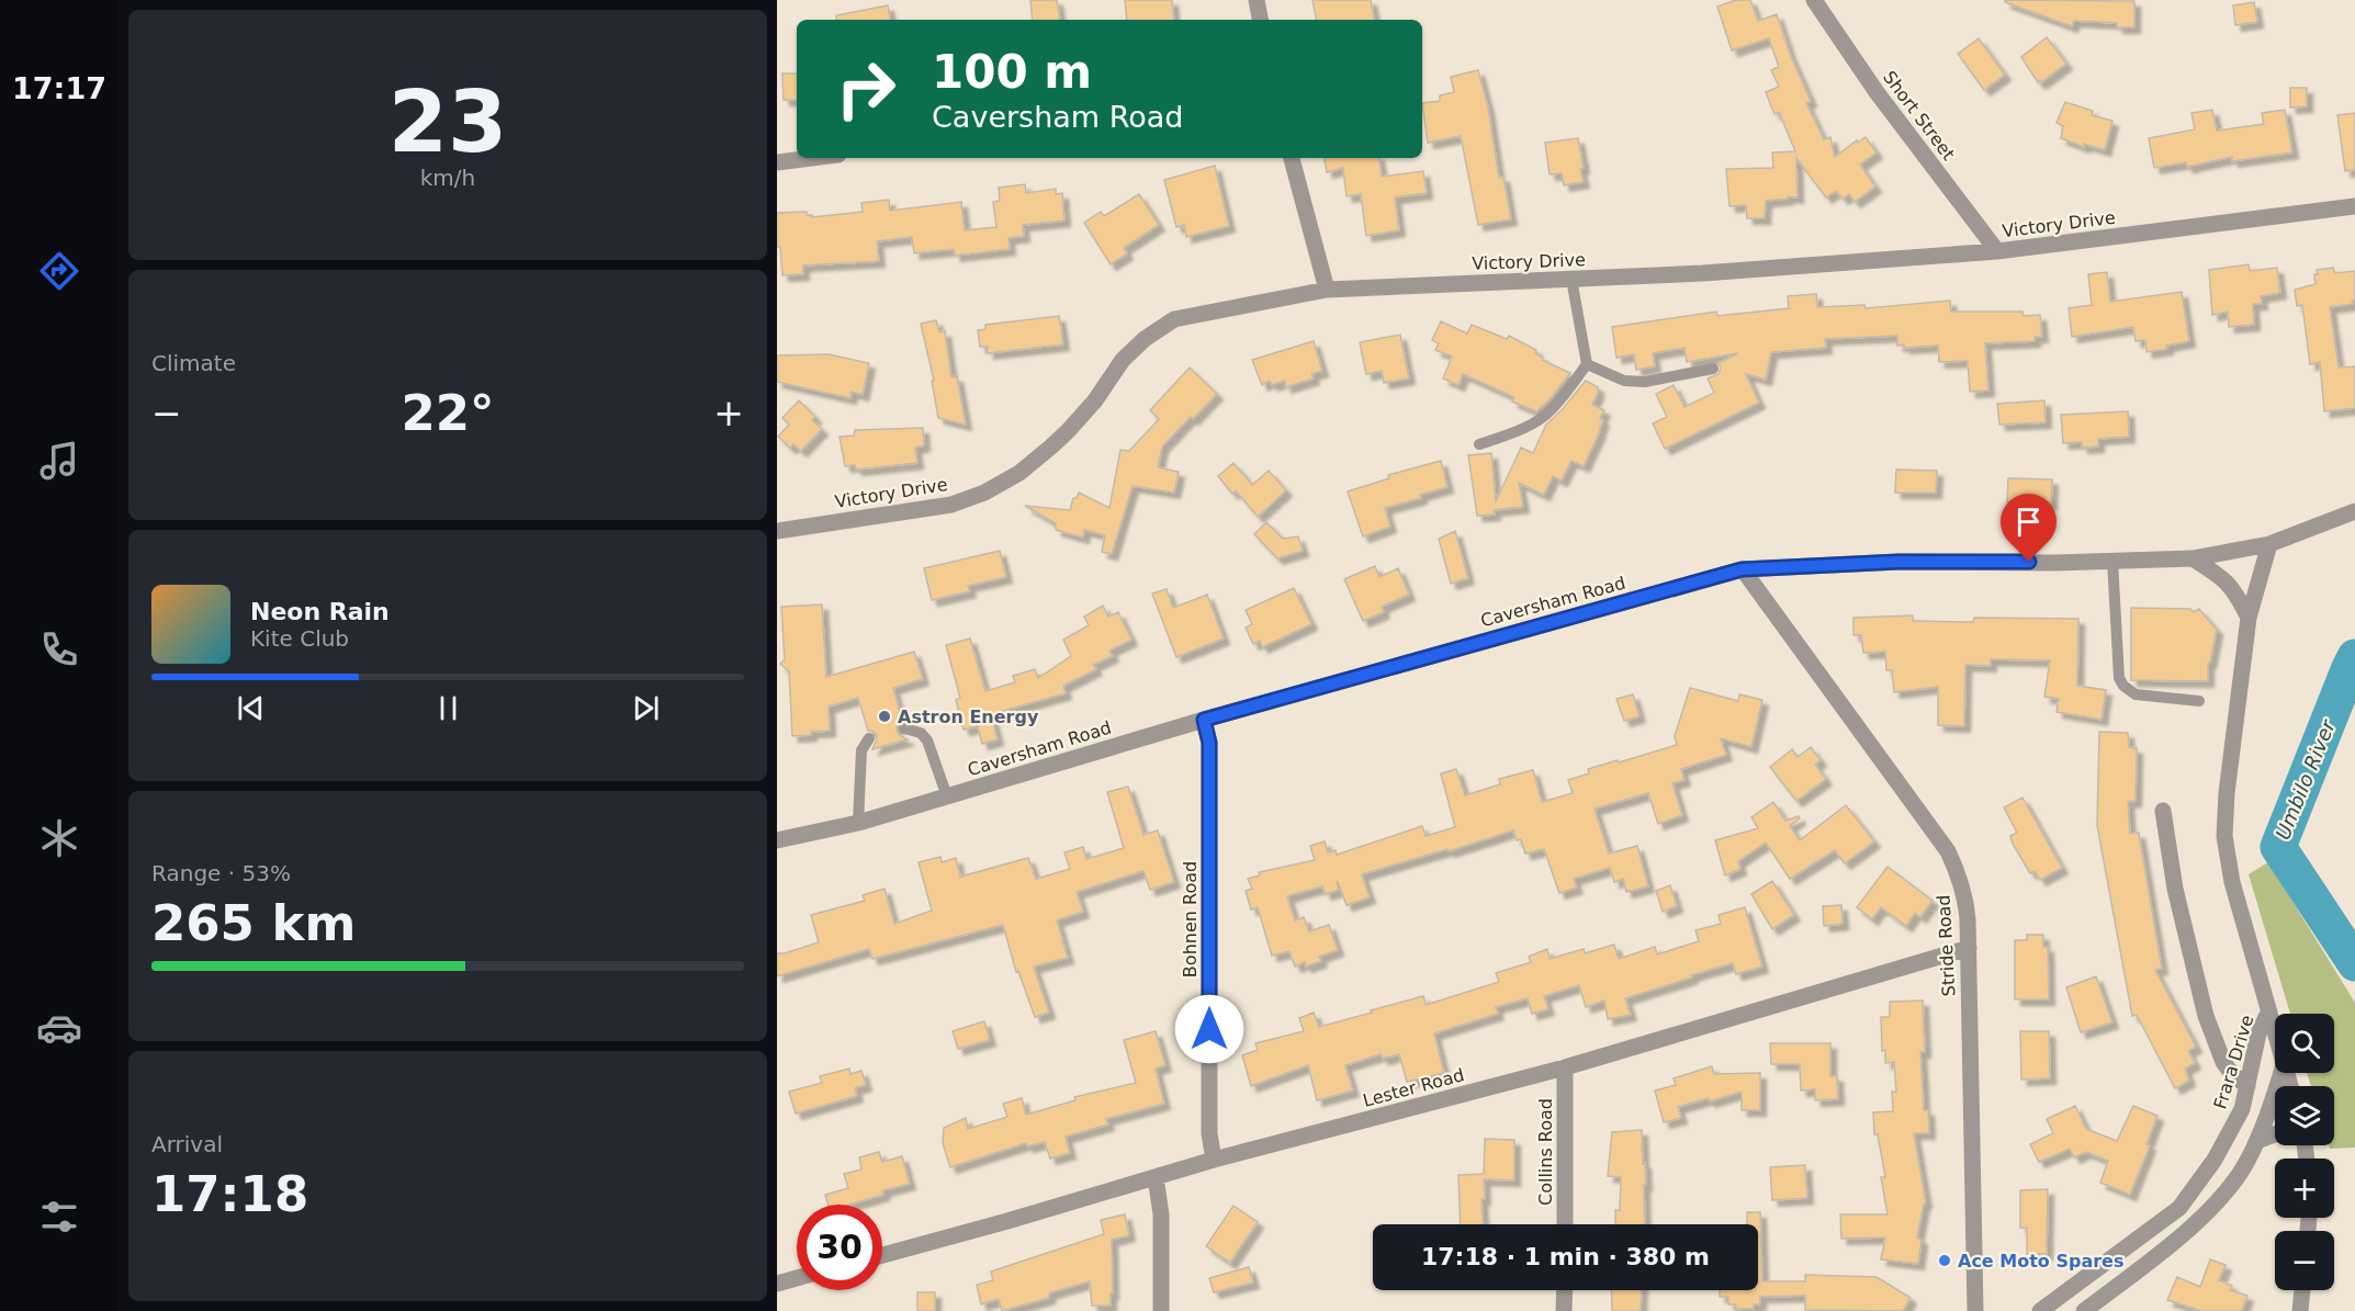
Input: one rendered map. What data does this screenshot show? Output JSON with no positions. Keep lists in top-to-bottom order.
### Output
{
  "streets": {
    "street": [
      "Short Street",
      "Victory Drive",
      "Caversham Road",
      "Bohnen Road",
      "Stride Road",
      "Frara Drive",
      "Lester Road",
      "Collins Road"
    ]
  },
  "crossings": [
    ["Short Street", "Victory Drive"],
    ["Caversham Road", "Bohnen Road"],
    ["Caversham Road", "Stride Road"],
    ["Bohnen Road", "Lester Road"],
    ["Stride Road", "Lester Road"],
    ["Lester Road", "Collins Road"]
  ],
  "water": ["Umbilo River"],
  "places": ["Astron Energy", "Ace Moto Spares"],
  "page": {
    "tabs": "17:17",
    "tile": [
      ["23", "km/h"],
      "Climate",
      ["Range · 53%", "265 km"],
      ["Arrival", "17:18"]
    ],
    "turn": ["100 m", "Caversham Road"],
    "heat": ["−", "22°", "+"],
    "song": ["Neon Rain", "Kite Club"],
    "map_buttons": ["+", "−"],
    "limit": "30",
    "trip": "17:18 · 1 min · 380 m"
  }
}
